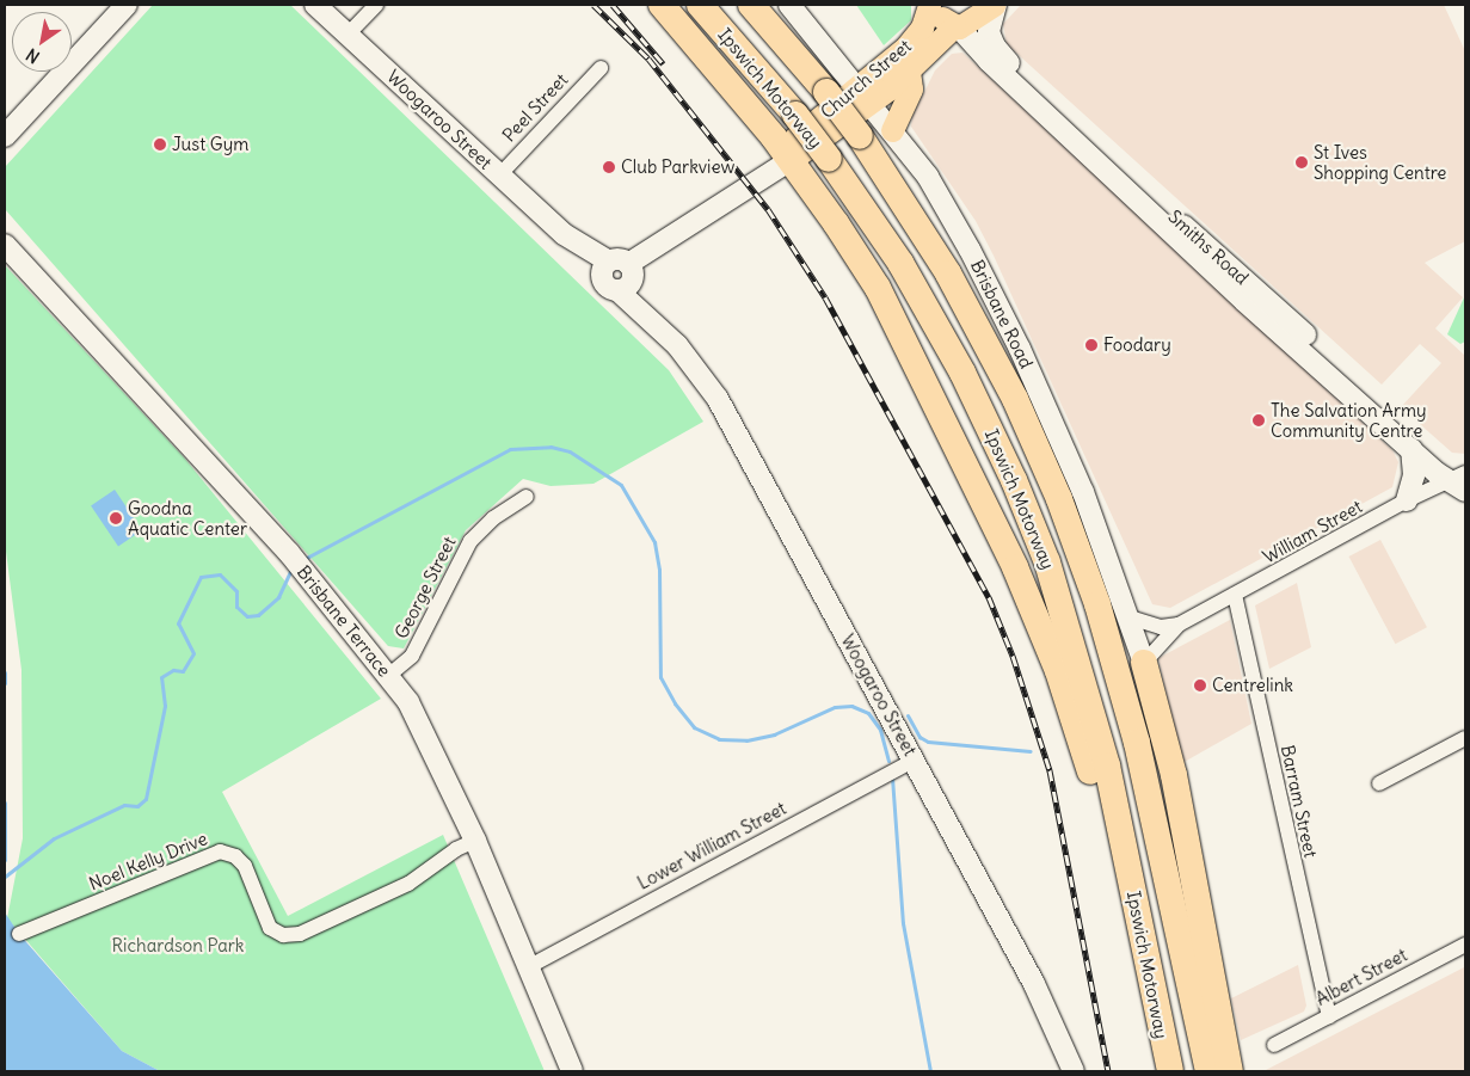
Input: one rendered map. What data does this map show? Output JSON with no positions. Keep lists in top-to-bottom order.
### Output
{
  "streets": {
    "highway": ["Ipswich Motorway"],
    "main road": [
      "Church Street",
      "Woogaroo Street",
      "Smiths Road",
      "Brisbane Road",
      "Brisbane Terrace"
    ],
    "street": [
      "Peel Street",
      "William Street",
      "George Street",
      "Barram Street",
      "Lower William Street",
      "Noel Kelly Drive",
      "Albert Street"
    ]
  },
  "crossings": [
    ["Church Street", "Woogaroo Street"],
    ["Church Street", "Smiths Road"],
    ["Church Street", "Brisbane Road"],
    ["Peel Street", "Woogaroo Street"],
    ["Woogaroo Street", "Lower William Street"],
    ["Smiths Road", "William Street"],
    ["Brisbane Road", "William Street"],
    ["William Street", "Barram Street"],
    ["George Street", "Brisbane Terrace"],
    ["Brisbane Terrace", "Lower William Street"],
    ["Brisbane Terrace", "Noel Kelly Drive"],
    ["Barram Street", "Albert Street"]
  ],
  "parks": ["Richardson Park"],
  "places": [
    "Just Gym",
    "St Ives Shopping Centre",
    "Club Parkview",
    "Foodary",
    "The Salvation Army Community Centre",
    "Goodna Aquatic Center",
    "Centrelink"
  ],
  "north": "bottom left"
}
